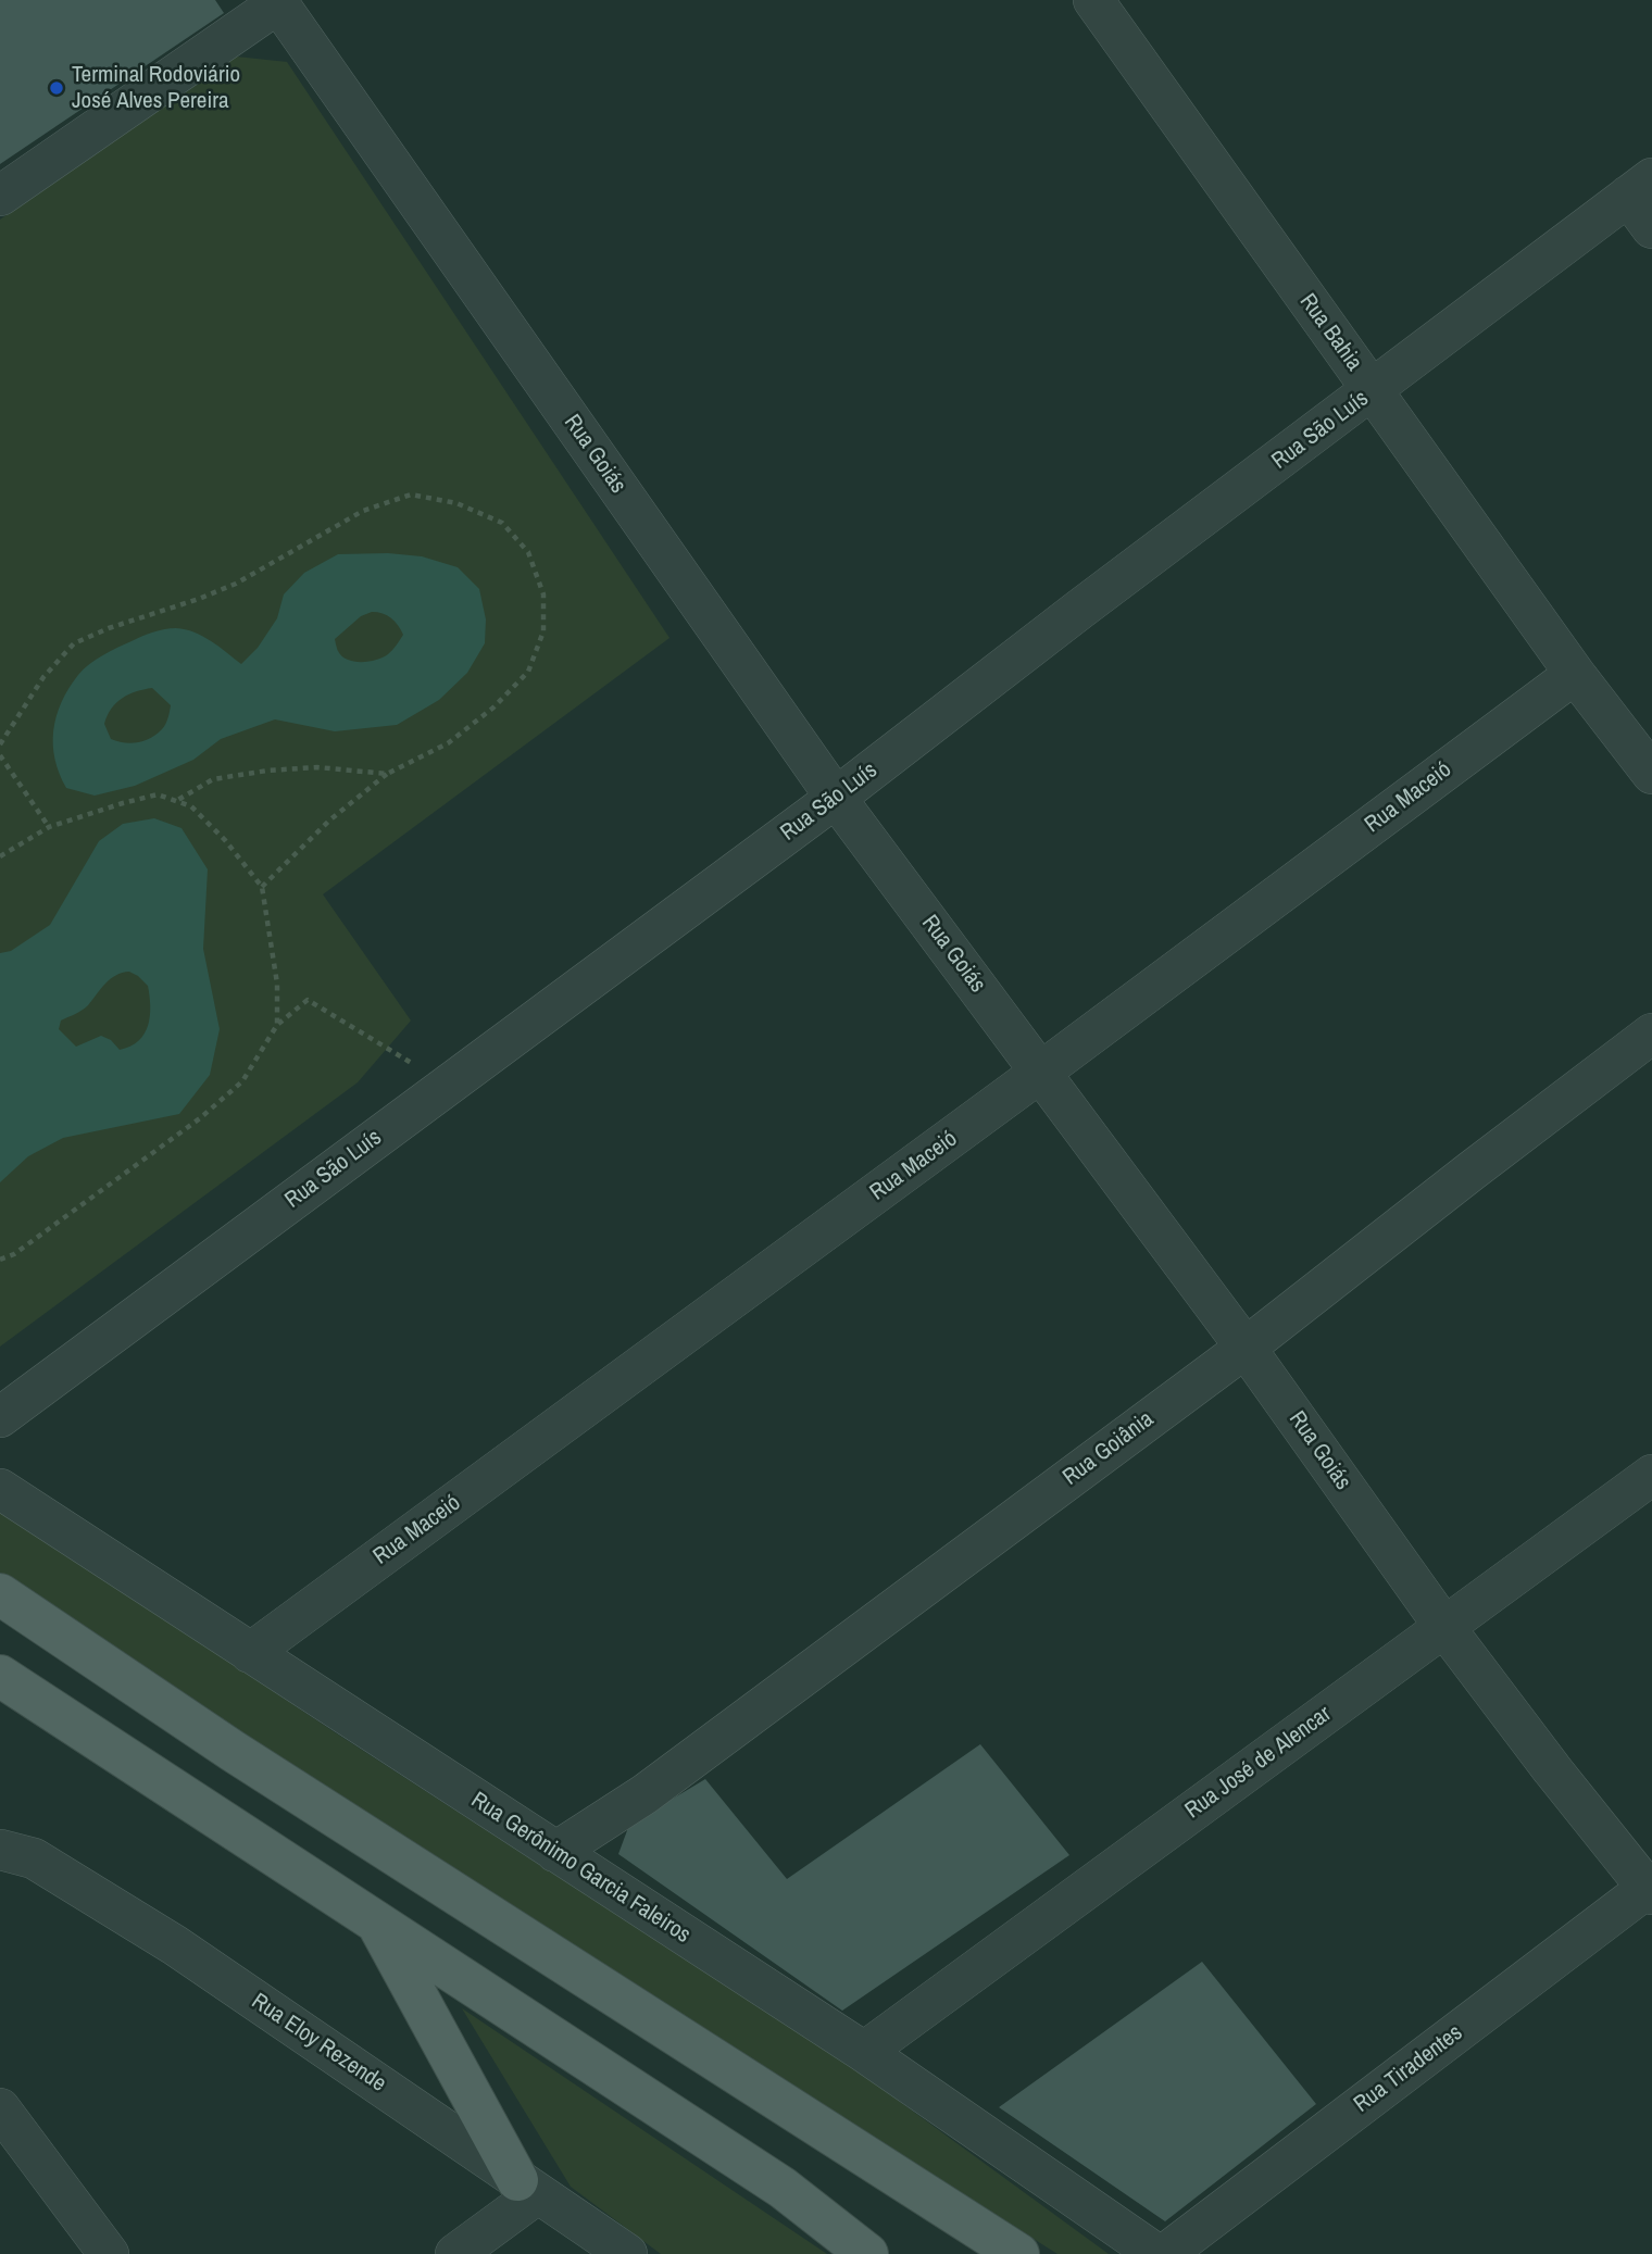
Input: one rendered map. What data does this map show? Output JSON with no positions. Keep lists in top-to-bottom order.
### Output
{
  "streets": {
    "street": [
      "Rua Bahia",
      "Rua São Luís",
      "Rua Goiás",
      "Rua Maceió",
      "Rua Goiânia",
      "Rua José de Alencar",
      "Rua Gerônimo Garcia Faleiros",
      "Rua Eloy Rezende",
      "Rua Tiradentes"
    ]
  },
  "crossings": [
    ["Rua Bahia", "Rua São Luís"],
    ["Rua Bahia", "Rua Maceió"],
    ["Rua São Luís", "Rua Goiás"],
    ["Rua Goiás", "Rua Maceió"],
    ["Rua Goiás", "Rua Goiânia"],
    ["Rua Goiás", "Rua José de Alencar"],
    ["Rua Goiás", "Rua Tiradentes"],
    ["Rua Maceió", "Rua Gerônimo Garcia Faleiros"],
    ["Rua Goiânia", "Rua Gerônimo Garcia Faleiros"],
    ["Rua José de Alencar", "Rua Gerônimo Garcia Faleiros"]
  ],
  "places": ["Terminal Rodoviário José Alves Pereira"]
}
